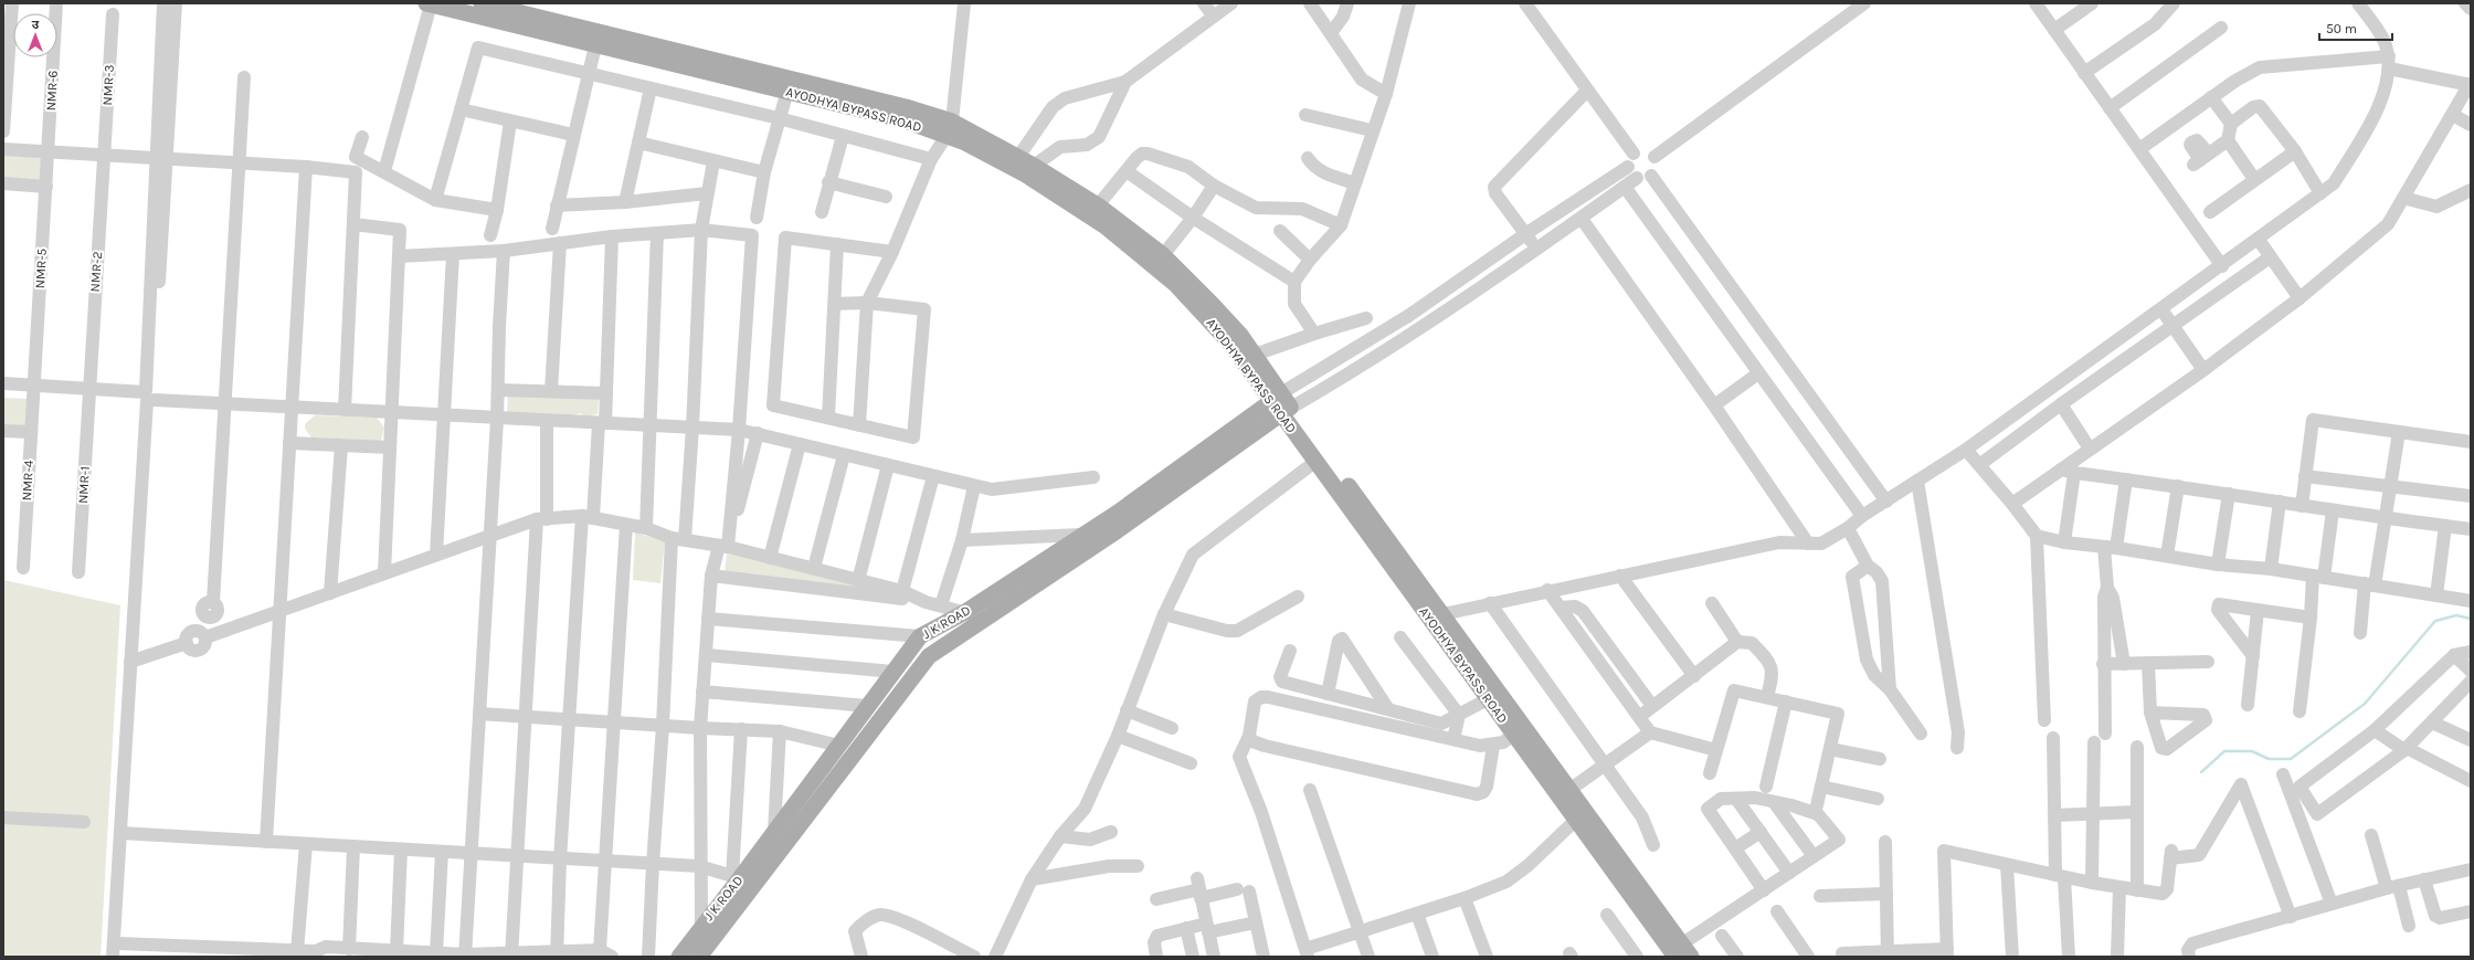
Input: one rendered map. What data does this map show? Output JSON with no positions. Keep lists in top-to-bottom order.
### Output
{
  "streets": {
    "main road": ["AYODHYA BYPASS ROAD", "J K ROAD"],
    "street": [
      "NMR-3",
      "NMR-6",
      "NMR-5",
      "NMR-2",
      "NMR-4",
      "NMR-1"
    ]
  },
  "crossings": [
    ["NMR-3", "NMR-2"],
    ["NMR-6", "NMR-5"],
    ["AYODHYA BYPASS ROAD", "J K ROAD"],
    ["NMR-5", "NMR-4"],
    ["NMR-2", "NMR-1"]
  ],
  "scale_bar": "50 m",
  "north": "top"
}
